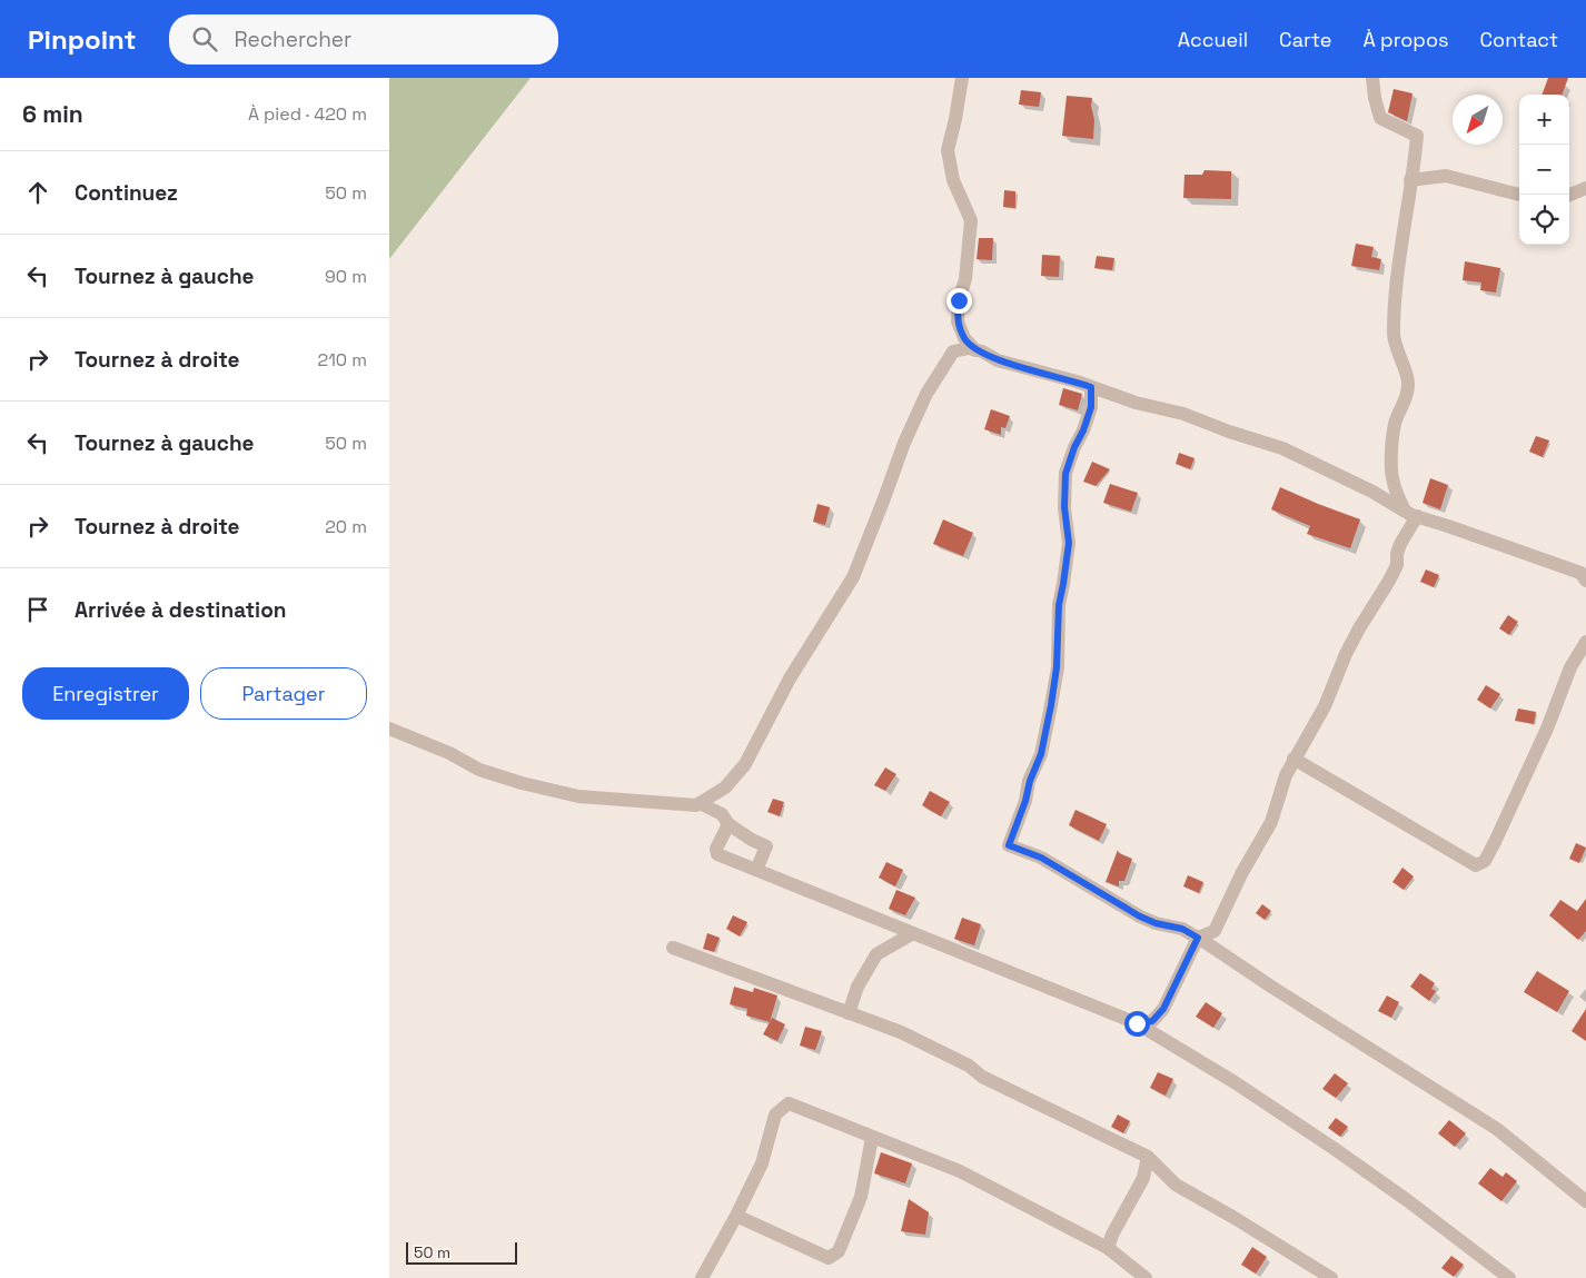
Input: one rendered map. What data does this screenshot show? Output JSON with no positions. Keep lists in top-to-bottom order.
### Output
{
  "scale_bar": "50 m",
  "north": "bottom left",
  "page": {
    "header": "Pinpoint",
    "search": "Rechercher",
    "nav": [
      "Accueil",
      "Carte",
      "À propos",
      "Contact"
    ],
    "heading": ["6 min", "À pied · 420 m"],
    "map_buttons": ["+", "−"],
    "list": [
      ["Continuez", "50 m"],
      ["Tournez à gauche", "90 m"],
      ["Tournez à droite", "210 m"],
      ["Tournez à gauche", "50 m"],
      ["Tournez à droite", "20 m"],
      "Arrivée à destination"
    ],
    "buttons": ["Enregistrer", "Partager"],
    "scale": "50 m"
  }
}
